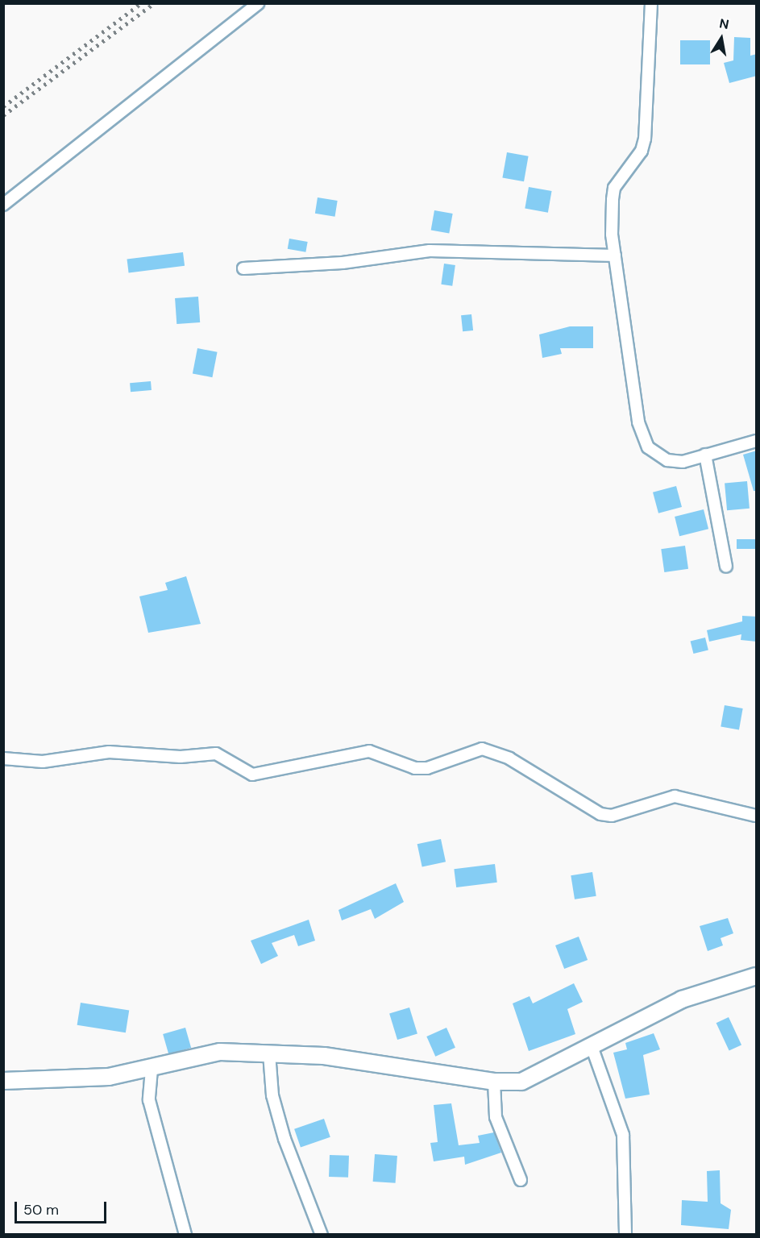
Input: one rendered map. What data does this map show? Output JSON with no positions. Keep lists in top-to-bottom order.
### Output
{
  "scale_bar": "50 m",
  "north": "top"
}
